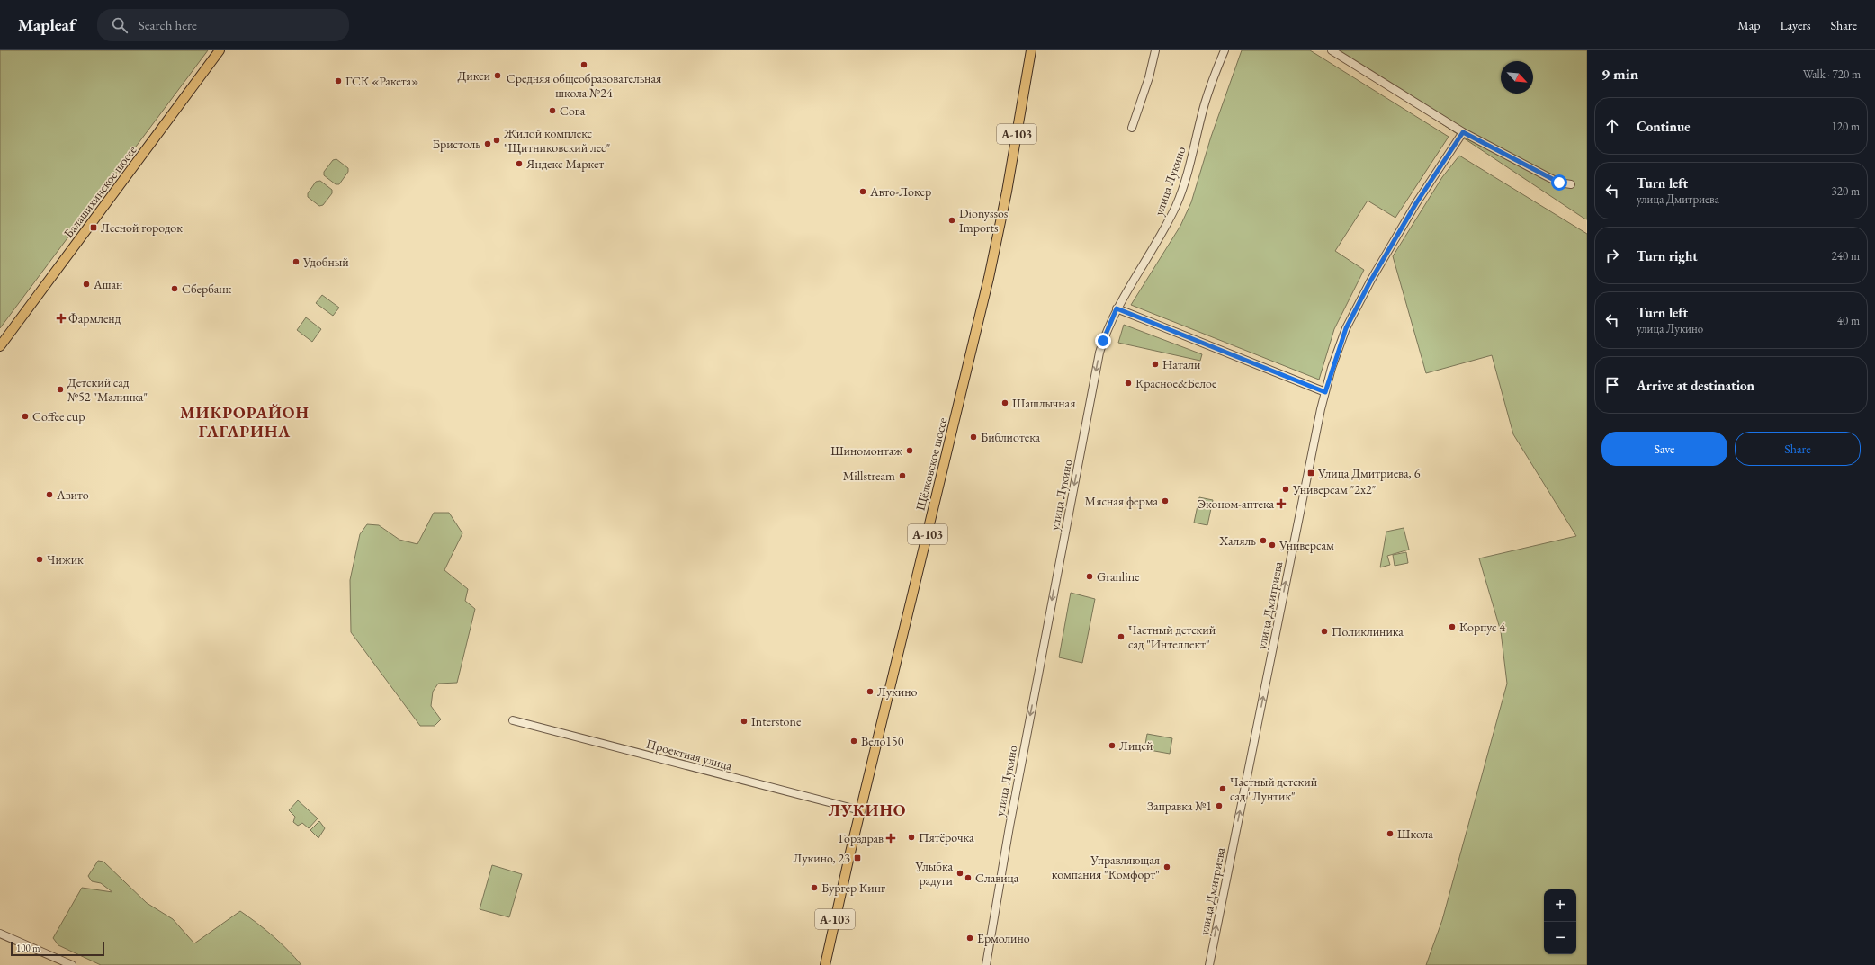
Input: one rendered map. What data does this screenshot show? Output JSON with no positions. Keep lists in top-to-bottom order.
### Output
{
  "streets": {
    "main road": ["А-103", "Балашихинское шоссе", "Щёлковское шоссе"],
    "street": ["улица Лукино", "улица Дмитриева", "Проектная улица"]
  },
  "crossings": [
    ["Щёлковское шоссе", "Проектная улица"]
  ],
  "one_way": ["улица Лукино", "улица Дмитриева"],
  "districts": ["МИКРОРАЙОН ГАГАРИНА", "ЛУКИНО"],
  "places": {
    "other": [
      "Средняя общеобразовательная школа №24",
      "Дикси",
      "ГСК «Ракета»",
      "Сова",
      "Жилой комплекс \"Щитниковский лес\"",
      "Бристоль",
      "Яндекс Маркет",
      "Авто-Локер",
      "Dionyssos Imports",
      "Удобный",
      "Ашан",
      "Сбербанк",
      "Натали",
      "Красное&Белое",
      "Детский сад №52 \"Малинка\"",
      "Шашлычная",
      "Coffee cup",
      "Библиотека",
      "Шиномонтаж",
      "Millstream",
      "Универсам \"2x2\"",
      "Авито",
      "Мясная ферма",
      "Халяль",
      "Универсам",
      "Чижик",
      "Granline",
      "Корпус 4",
      "Поликлиника",
      "Частный детский сад \"Интеллект\"",
      "Лукино",
      "Interstone",
      "Вело150",
      "Лицей",
      "Частный детский сад \"Лунтик\"",
      "Заправка №1",
      "Школа",
      "Пятёрочка",
      "Управляющая компания \"Комфорт\"",
      "Улыбка радуги",
      "Славица",
      "Бургер Кинг",
      "Ермолино"
    ],
    "transit": ["Лесной городок", "Улица Дмитриева, 6", "Лукино, 23"],
    "health": ["Фармленд", "Эконом-аптека", "Горздрав"]
  },
  "scale_bar": "100 m",
  "north": "bottom right",
  "page": {
    "header": "Mapleaf",
    "search": "Search here",
    "nav": ["Map", "Layers", "Share"],
    "heading": ["9 min", "Walk · 720 m"],
    "list": [
      ["Continue", "120 m"],
      ["Turn left", "улица Дмитриева", "320 m"],
      ["Turn right", "240 m"],
      ["Turn left", "улица Лукино", "40 m"],
      "Arrive at destination"
    ],
    "buttons": ["Save", "Share"],
    "map_buttons": ["+", "−"],
    "scale": "100 m"
  }
}
